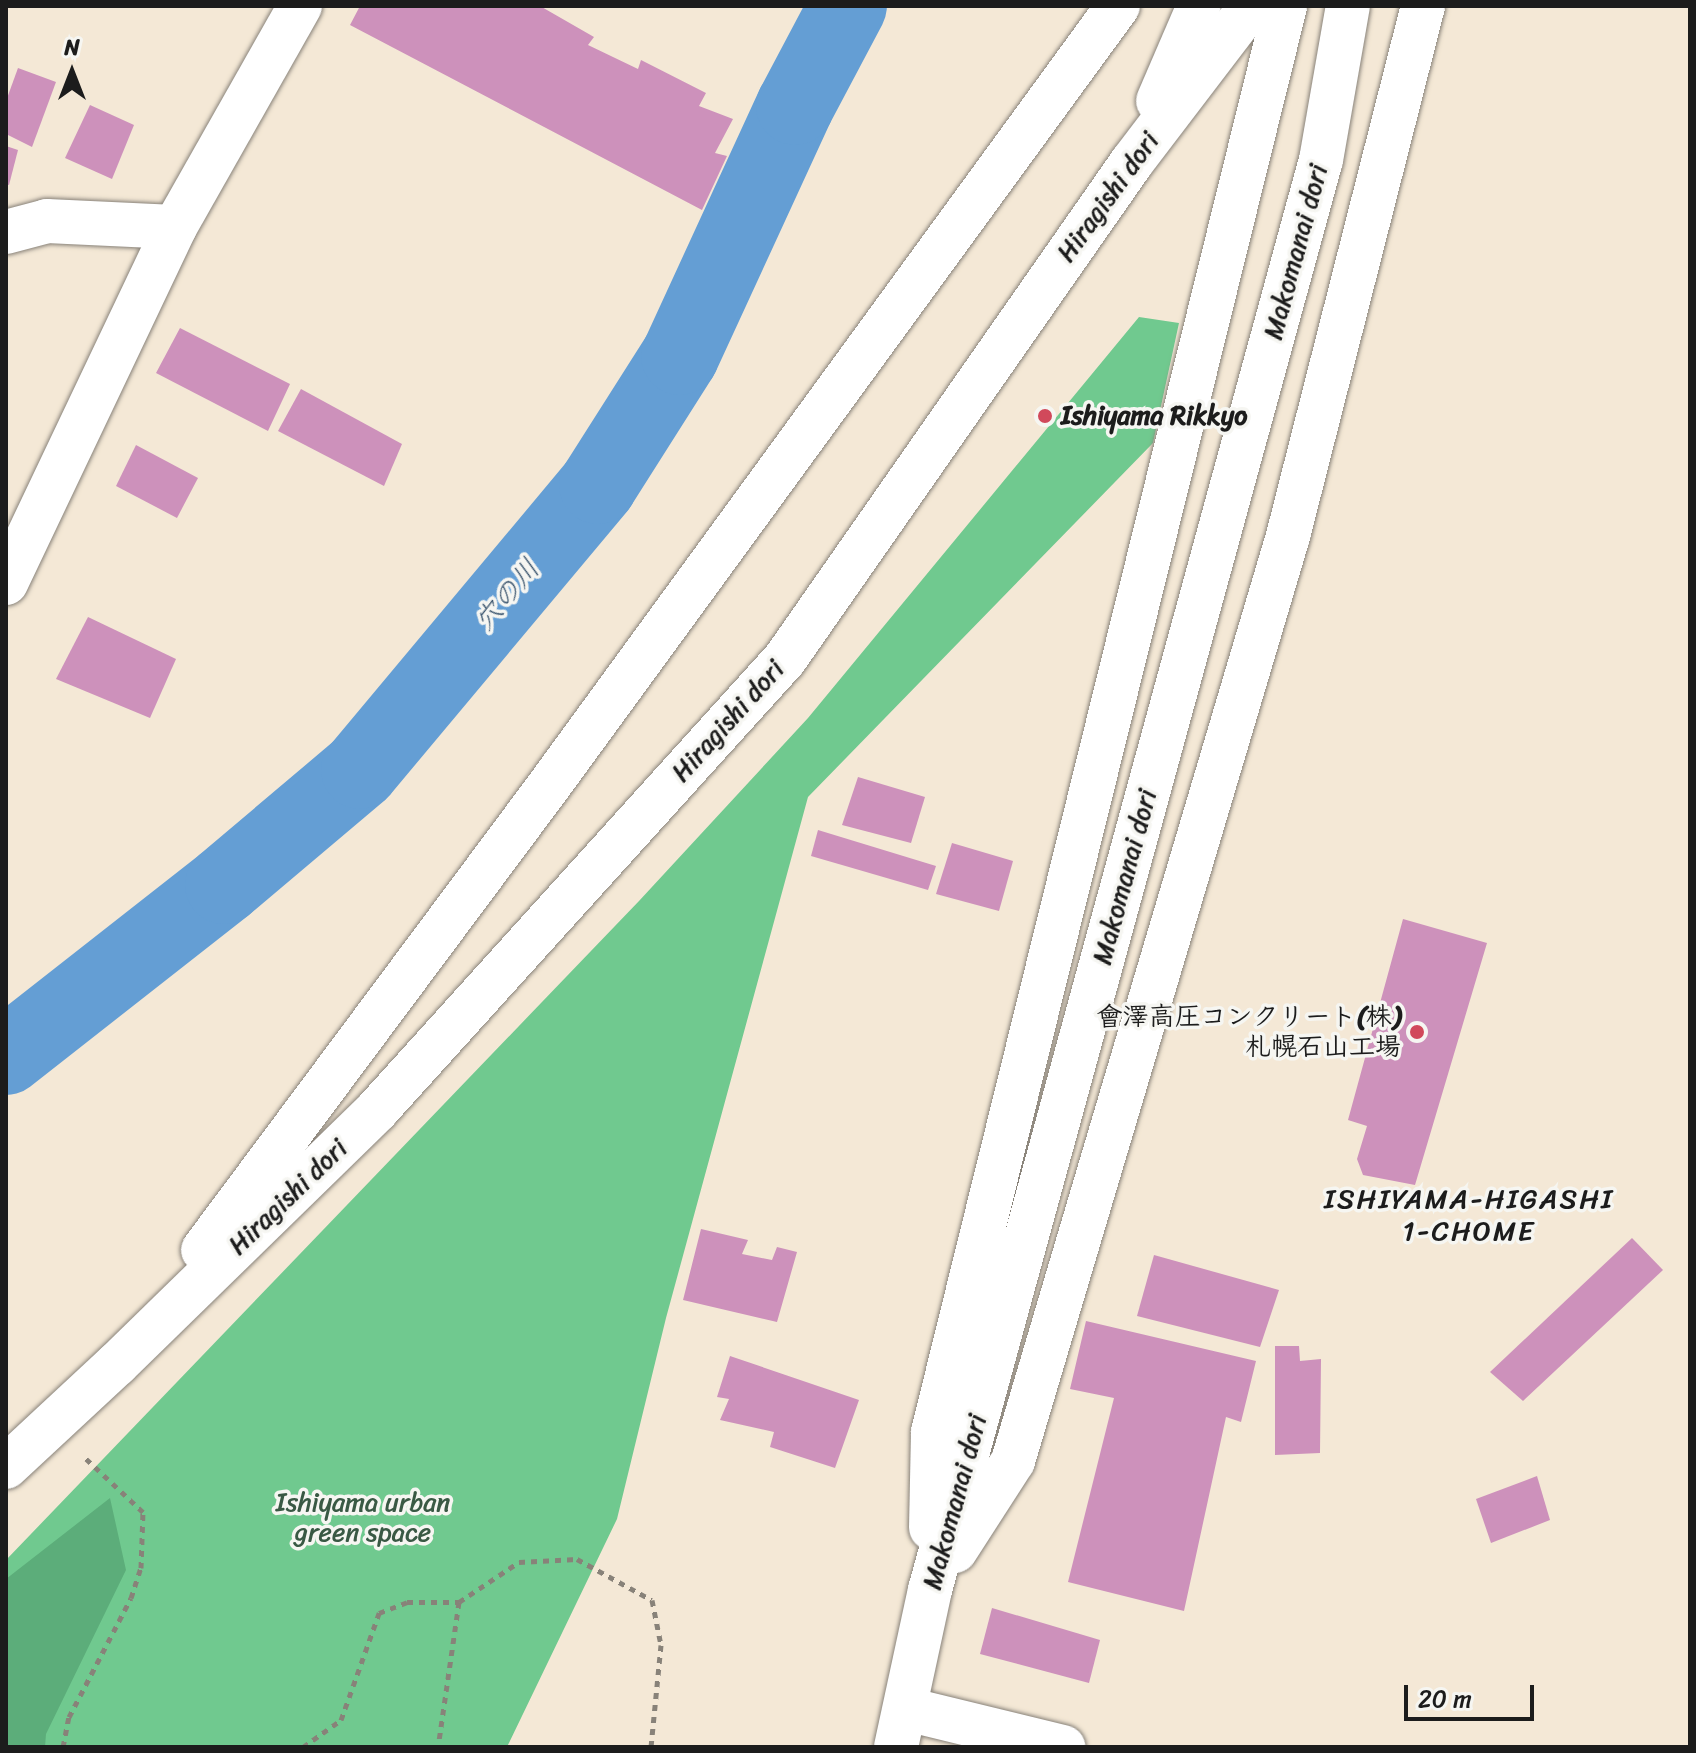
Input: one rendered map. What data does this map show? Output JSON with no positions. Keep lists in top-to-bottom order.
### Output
{
  "streets": {
    "main road": ["Hiragishi dori", "Makomanai dori"]
  },
  "districts": ["ISHIYAMA-HIGASHI 1-CHOME"],
  "water": ["穴の川"],
  "parks": ["Ishiyama urban green space"],
  "places": ["Ishiyama Rikkyo", "會澤高圧コンクリート(株) 札幌石山工場"],
  "scale_bar": "20 m",
  "north": "top"
}
